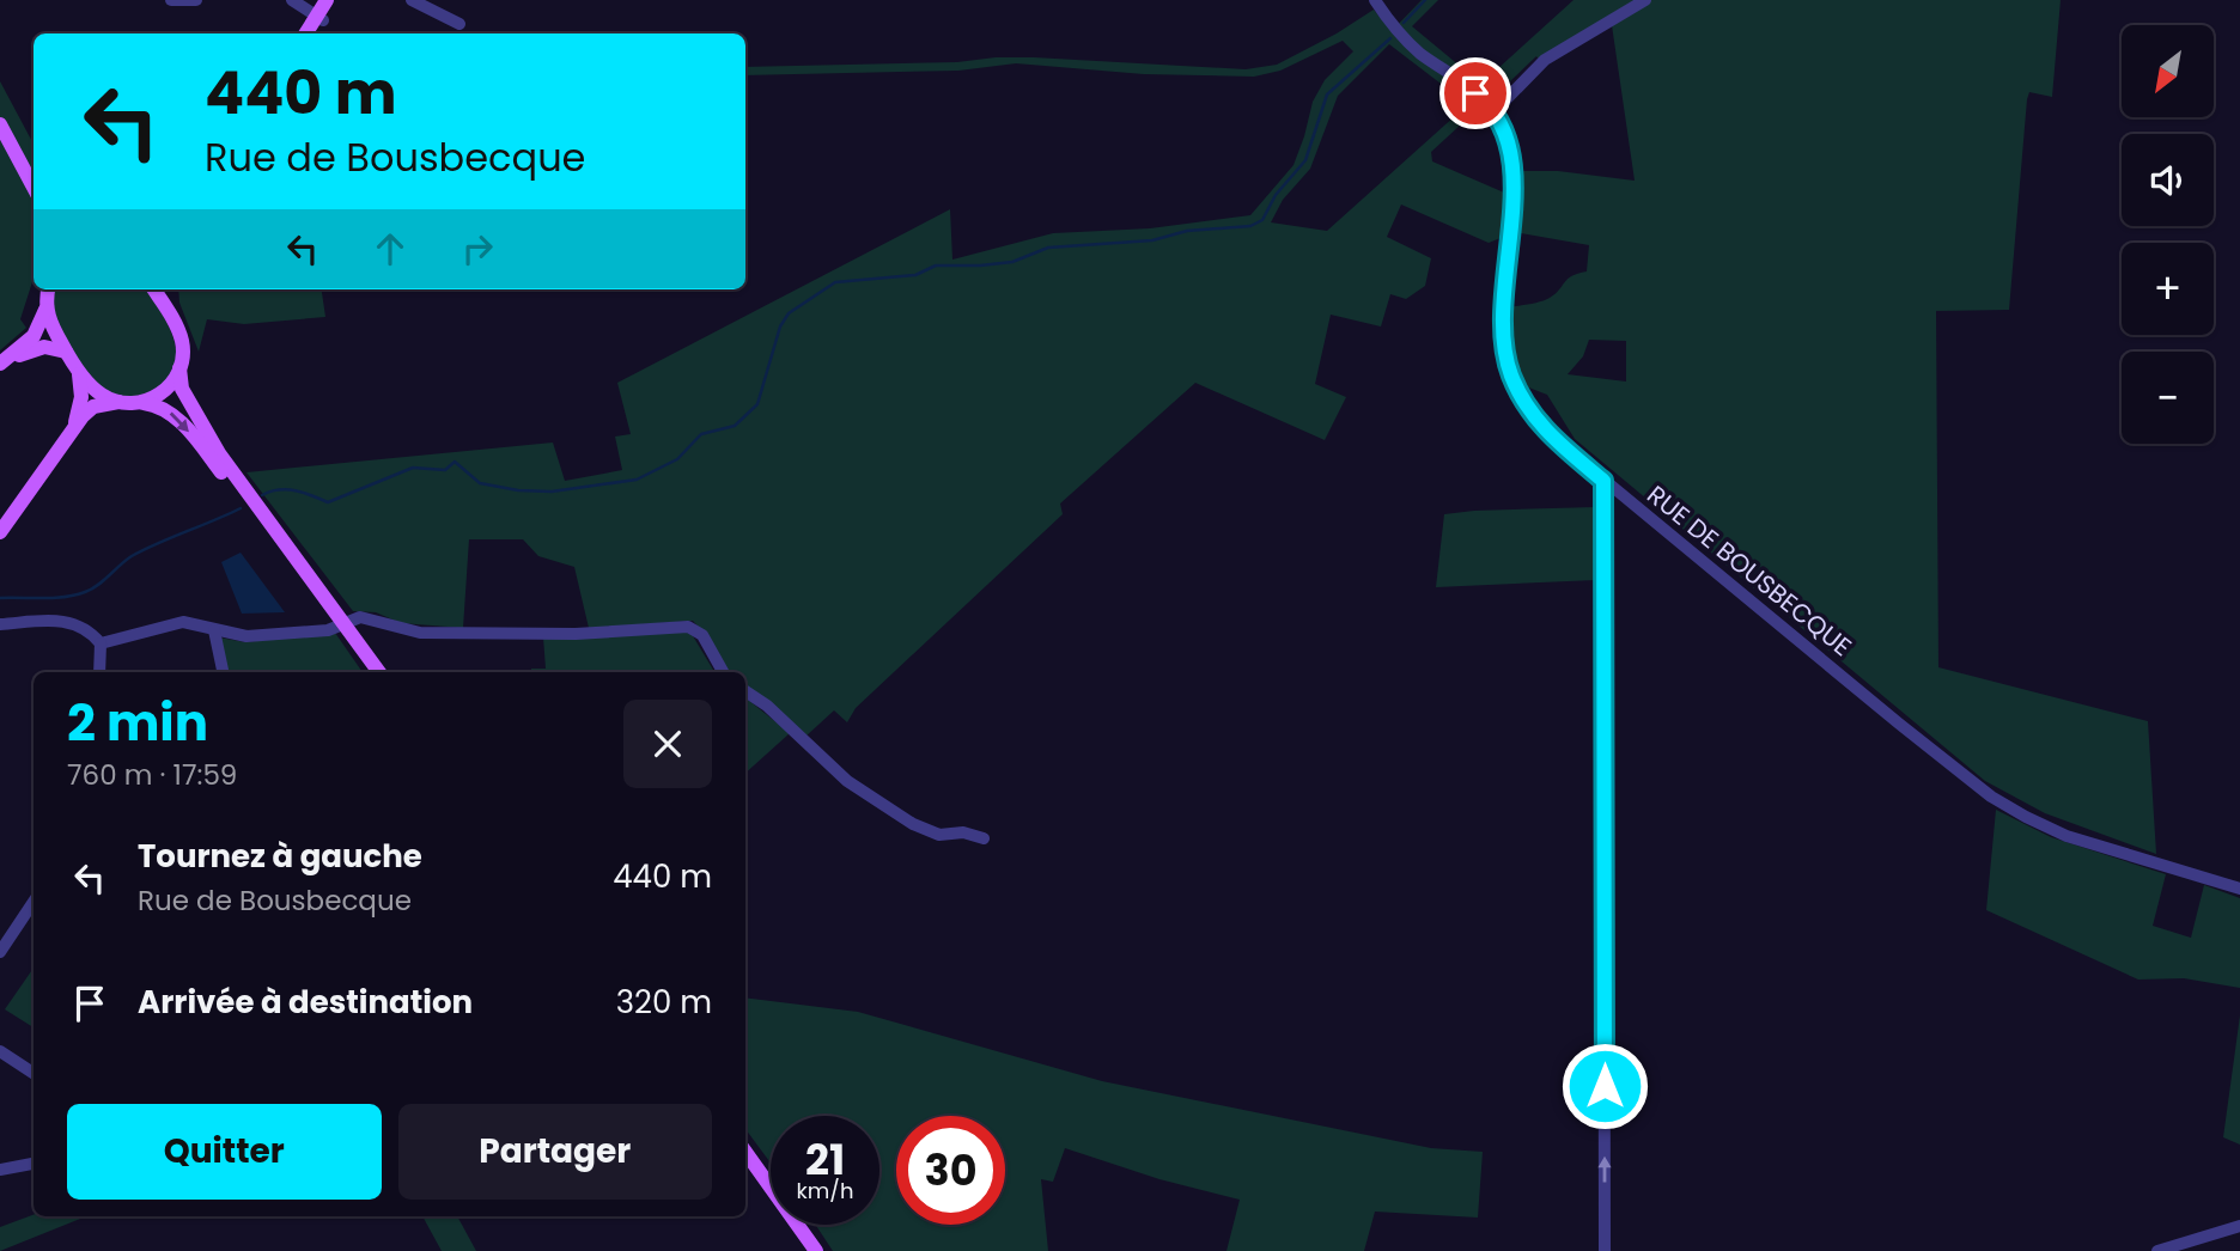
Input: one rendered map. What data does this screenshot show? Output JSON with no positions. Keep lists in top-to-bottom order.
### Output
{
  "streets": {
    "street": ["RUE DE BOUSBECQUE"]
  },
  "north": "bottom left",
  "page": {
    "map_buttons": ["+", "−"],
    "turn": ["440 m", "Rue de Bousbecque"],
    "heading": ["2 min", "760 m · 17:59"],
    "list": [
      {
        "name": "Tournez à gauche",
        "note": "Rue de Bousbecque",
        "value": "440 m"
      },
      {
        "name": "Arrivée à destination",
        "value": "320 m"
      }
    ],
    "buttons": ["Quitter", "Partager"],
    "speed": "21 km/h",
    "limit": "30"
  }
}
